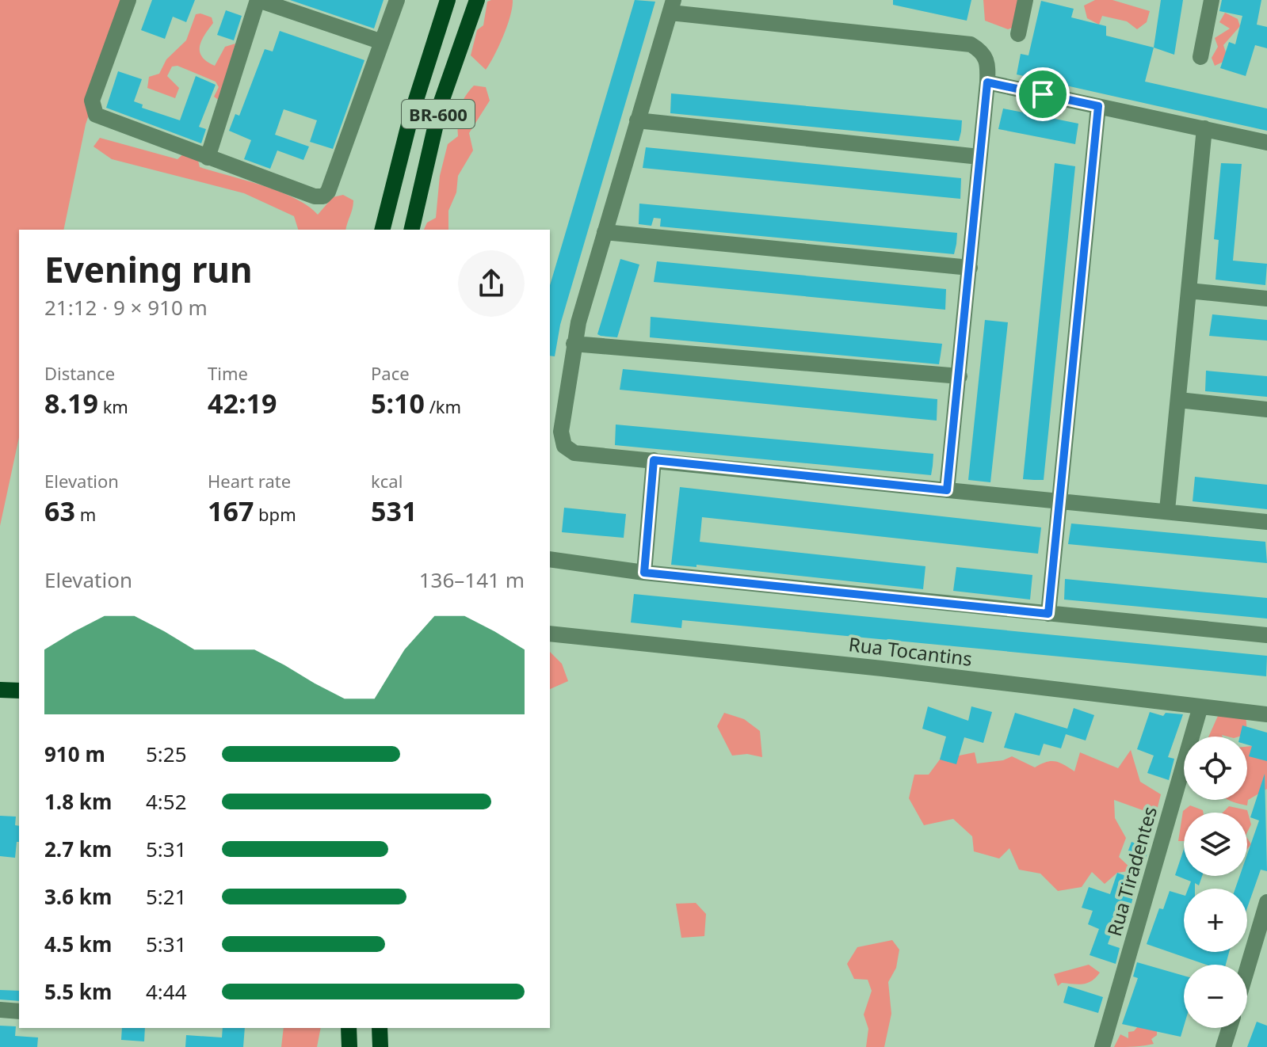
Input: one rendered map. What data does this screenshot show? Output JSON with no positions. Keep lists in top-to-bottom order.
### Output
{
  "streets": {
    "main road": ["BR-600"],
    "street": ["Rua Tocantins", "Rua Tiradentes"]
  },
  "crossings": [
    ["Rua Tocantins", "Rua Tiradentes"]
  ],
  "page": {
    "heading": ["Evening run", "21:12 · 9 × 910 m"],
    "stats": [
      ["Distance", "8.19 km"],
      ["Time", "42:19"],
      ["Pace", "5:10 /km"],
      ["Elevation", "63 m"],
      ["Heart rate", "167 bpm"],
      ["kcal", "531"]
    ],
    "chart": ["Elevation", "136–141 m"],
    "list": [
      {
        "name": "910 m",
        "note": "5:25"
      },
      {
        "name": "1.8 km",
        "note": "4:52"
      },
      {
        "name": "2.7 km",
        "note": "5:31"
      },
      {
        "name": "3.6 km",
        "note": "5:21"
      },
      {
        "name": "4.5 km",
        "note": "5:31"
      },
      {
        "name": "5.5 km",
        "note": "4:44"
      }
    ],
    "map_buttons": ["+", "−"]
  }
}
